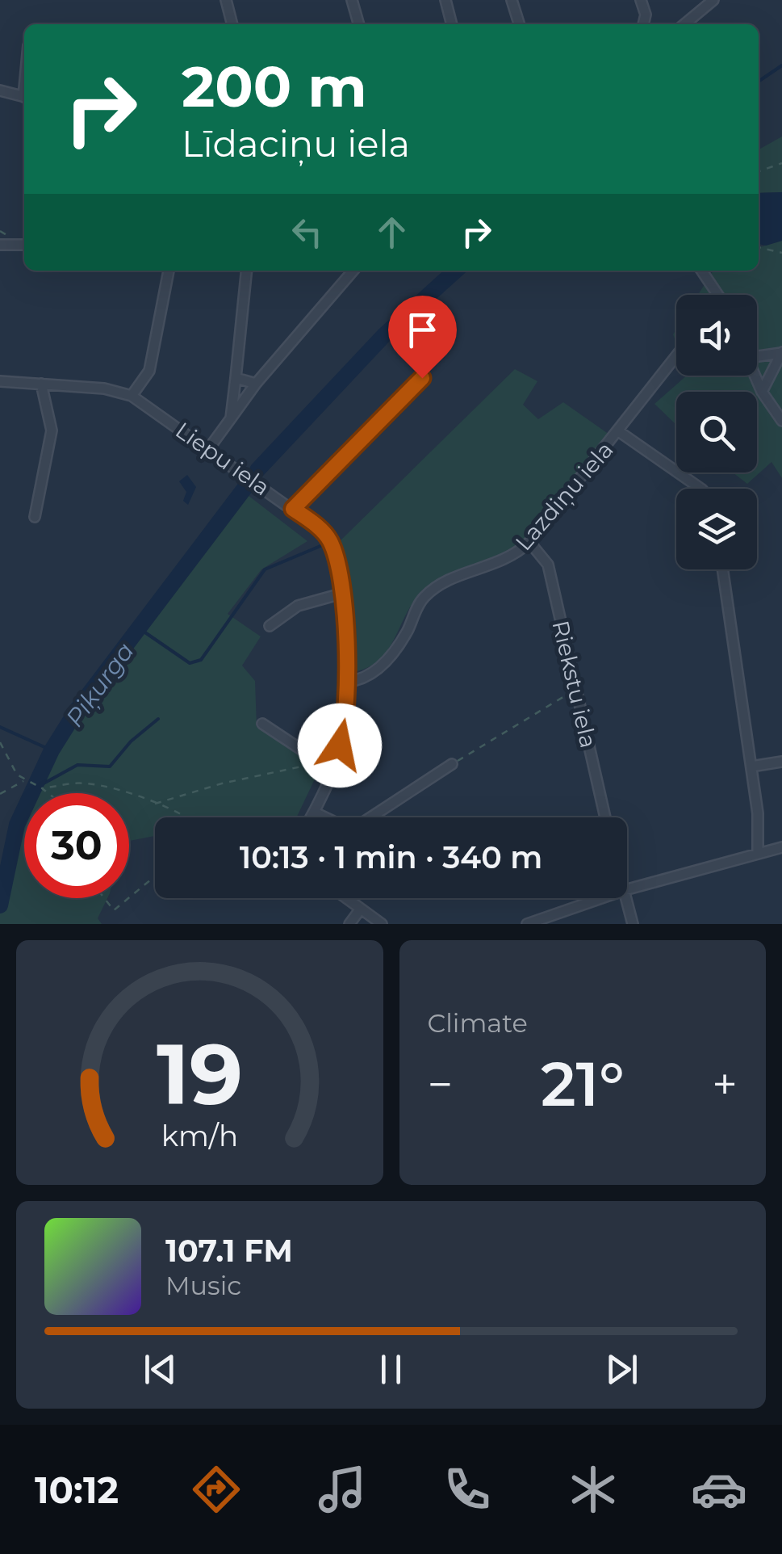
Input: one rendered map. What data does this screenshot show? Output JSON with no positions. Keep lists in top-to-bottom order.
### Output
{
  "streets": {
    "street": ["Liepu iela", "Lazdiņu iela", "Riekstu iela"]
  },
  "crossings": [
    ["Liepu iela", "Lazdiņu iela"],
    ["Lazdiņu iela", "Riekstu iela"]
  ],
  "water": ["Piķurga"],
  "page": {
    "turn": ["200 m", "Līdaciņu iela"],
    "limit": "30",
    "trip": "10:13 · 1 min · 340 m",
    "tile": "Climate",
    "heat": ["−", "21°", "+"],
    "song": ["107.1 FM", "Music"],
    "tabs": "10:12",
    "gauge": ["19", "km/h"]
  }
}
